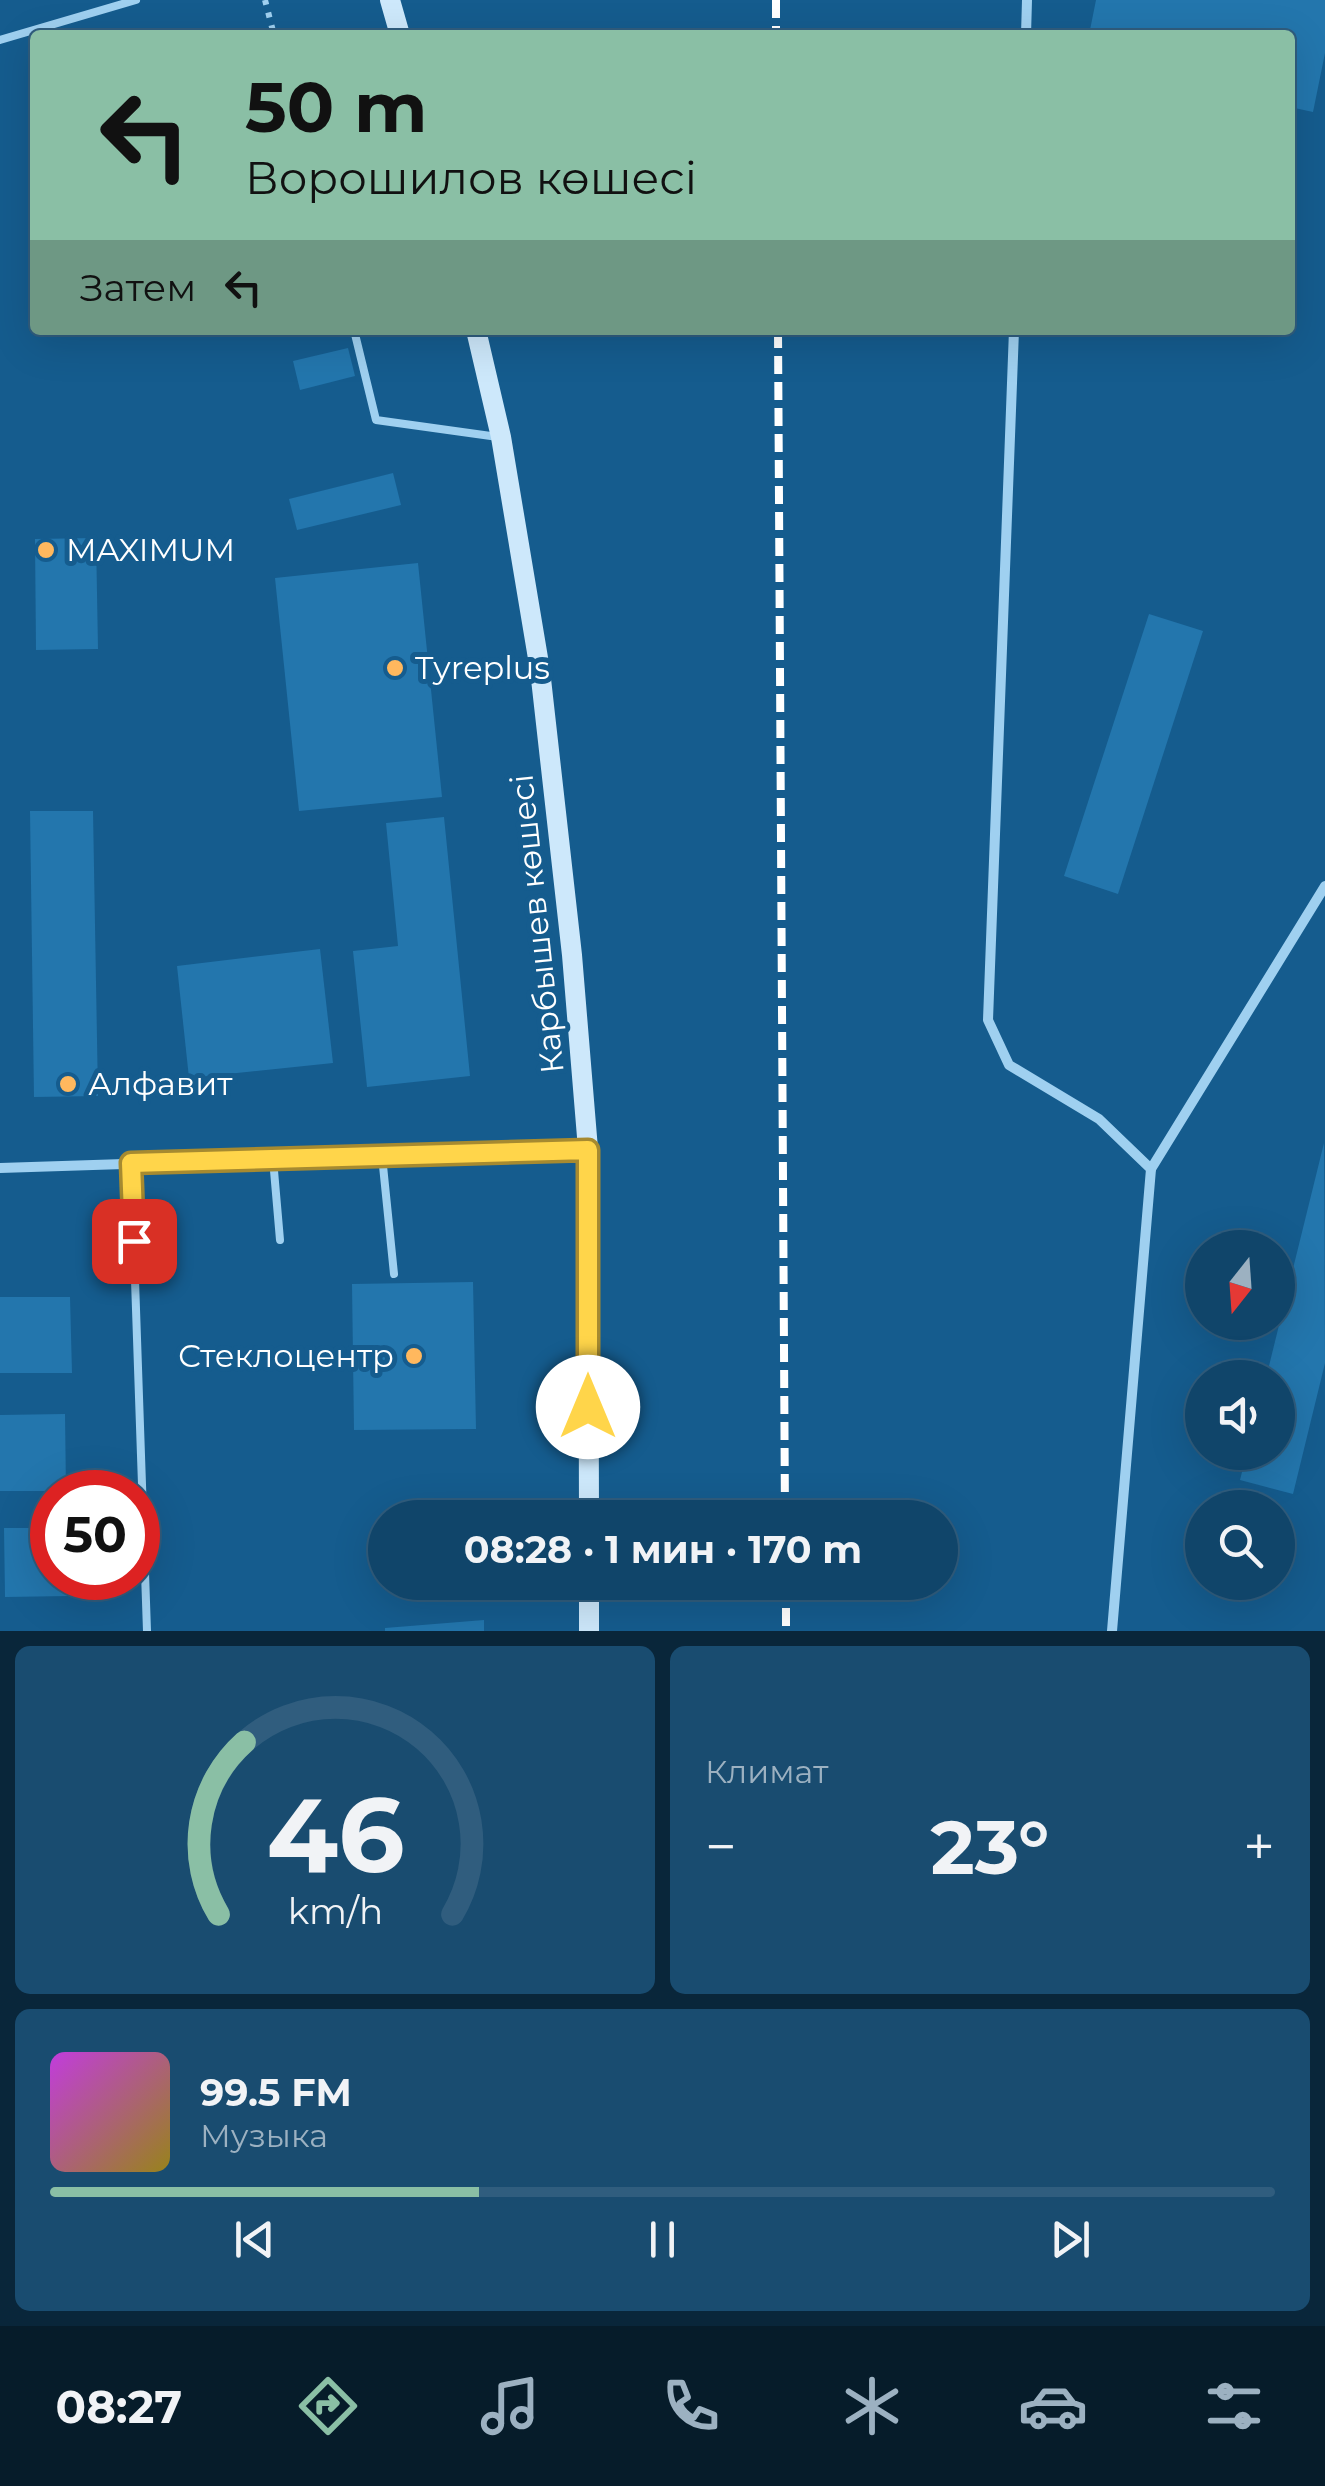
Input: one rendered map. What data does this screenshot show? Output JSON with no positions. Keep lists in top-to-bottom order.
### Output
{
  "streets": {
    "main road": ["Карбышев көшесі"]
  },
  "places": [
    "MAXIMUM",
    "Tyreplus",
    "Алфавит",
    "Стеклоцентр"
  ],
  "north": "bottom",
  "page": {
    "turn": ["50 m", "Ворошилов көшесі"],
    "then": "Затем",
    "limit": "50",
    "trip": "08:28 · 1 мин · 170 m",
    "tile": "Климат",
    "heat": ["−", "23°", "+"],
    "song": ["99.5 FM", "Музыка"],
    "tabs": "08:27",
    "gauge": ["46", "km/h"]
  }
}
